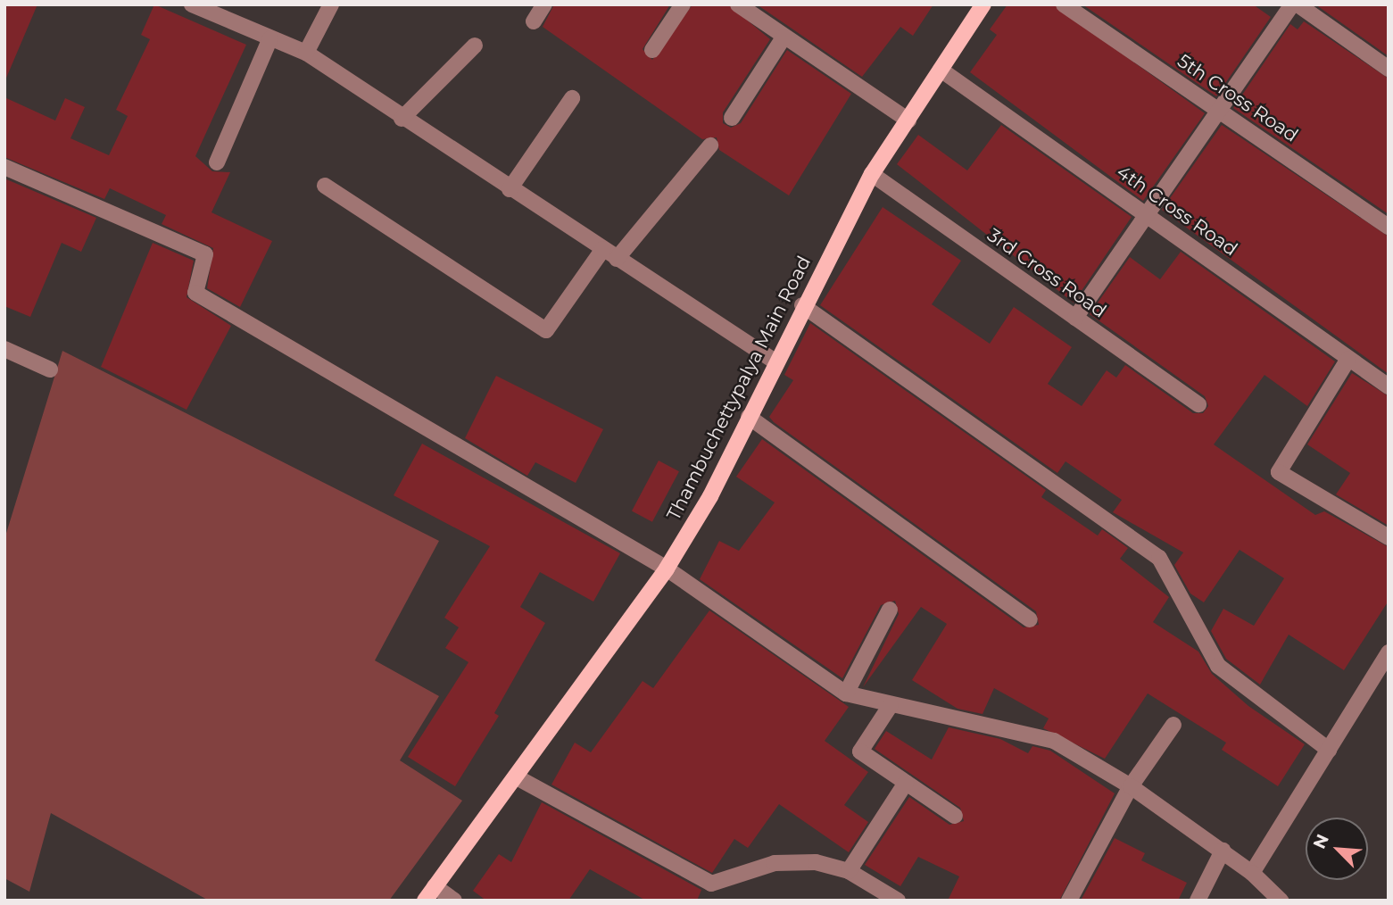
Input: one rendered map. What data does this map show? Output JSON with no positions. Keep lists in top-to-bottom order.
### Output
{
  "streets": {
    "main road": ["Thambuchettypalya Main Road"],
    "street": ["5th Cross Road", "4th Cross Road", "3rd Cross Road"]
  },
  "crossings": [
    ["4th Cross Road", "Thambuchettypalya Main Road"],
    ["3rd Cross Road", "Thambuchettypalya Main Road"]
  ],
  "north": "top left"
}
